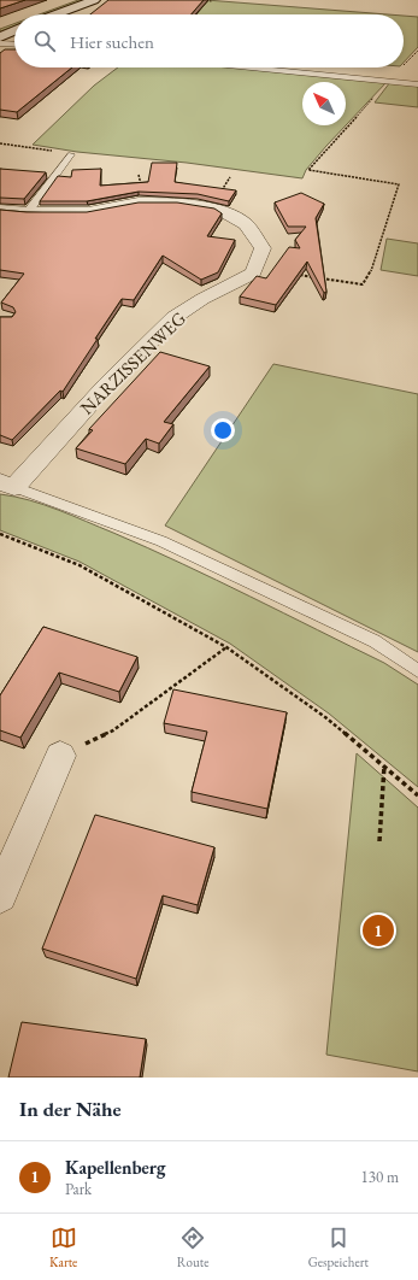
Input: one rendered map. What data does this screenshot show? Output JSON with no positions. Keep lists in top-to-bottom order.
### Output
{
  "streets": {
    "street": ["NARZISSENWEG"]
  },
  "north": "top left",
  "page": {
    "search": "Hier suchen",
    "pins": "1",
    "heading": "In der Nähe",
    "list": [
      {
        "mark": "1",
        "name": "Kapellenberg",
        "note": "Park",
        "value": "130 m"
      }
    ],
    "nav": ["Karte", "Route", "Gespeichert"]
  }
}
